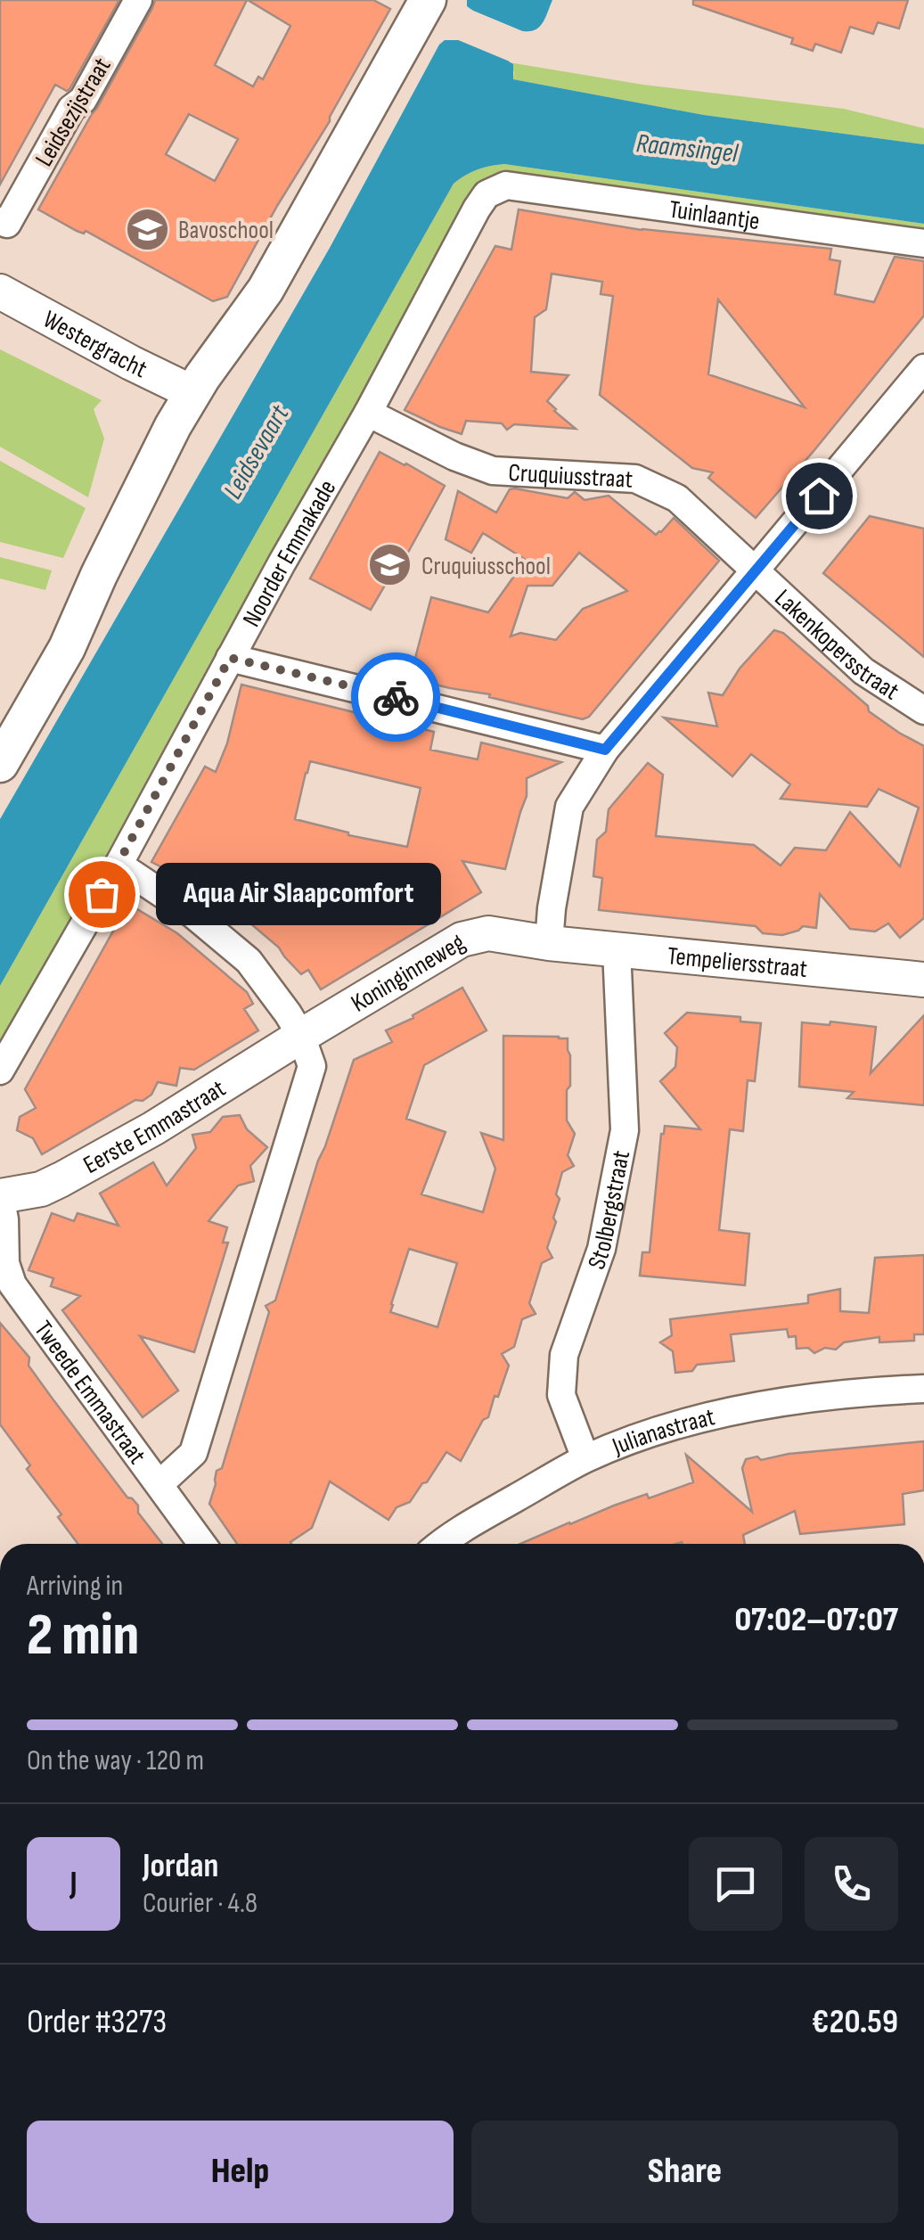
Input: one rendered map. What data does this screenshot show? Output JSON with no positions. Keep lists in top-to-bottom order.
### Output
{
  "streets": {
    "street": [
      "Leidsezijstraat",
      "Tuinlaantje",
      "Westergracht",
      "Cruquiusstraat",
      "Noorder Emmakade",
      "Lakenkopersstraat",
      "Tempeliersstraat",
      "Koninginneweg",
      "Eerste Emmastraat",
      "Stolbergstraat",
      "Tweede Emmastraat",
      "Julianastraat"
    ]
  },
  "crossings": [
    ["Tuinlaantje", "Noorder Emmakade"],
    ["Cruquiusstraat", "Noorder Emmakade"],
    ["Cruquiusstraat", "Lakenkopersstraat"],
    ["Tempeliersstraat", "Koninginneweg"],
    ["Tempeliersstraat", "Stolbergstraat"],
    ["Koninginneweg", "Eerste Emmastraat"],
    ["Eerste Emmastraat", "Tweede Emmastraat"],
    ["Stolbergstraat", "Julianastraat"]
  ],
  "water": ["Raamsingel", "Leidsevaart"],
  "places": {
    "school or university": ["Bavoschool", "Cruquiusschool"],
    "other": ["Aqua Air Slaapcomfort"]
  },
  "page": {
    "bubble": "Aqua Air Slaapcomfort",
    "heading": ["2 min", "Arriving in", "07:02–07:07"],
    "panel": [
      "Jordan",
      "Courier · 4.8",
      "Order #3273",
      "€20.59"
    ],
    "bar": "On the way · 120 m",
    "round": "J",
    "buttons": ["Help", "Share"]
  }
}
